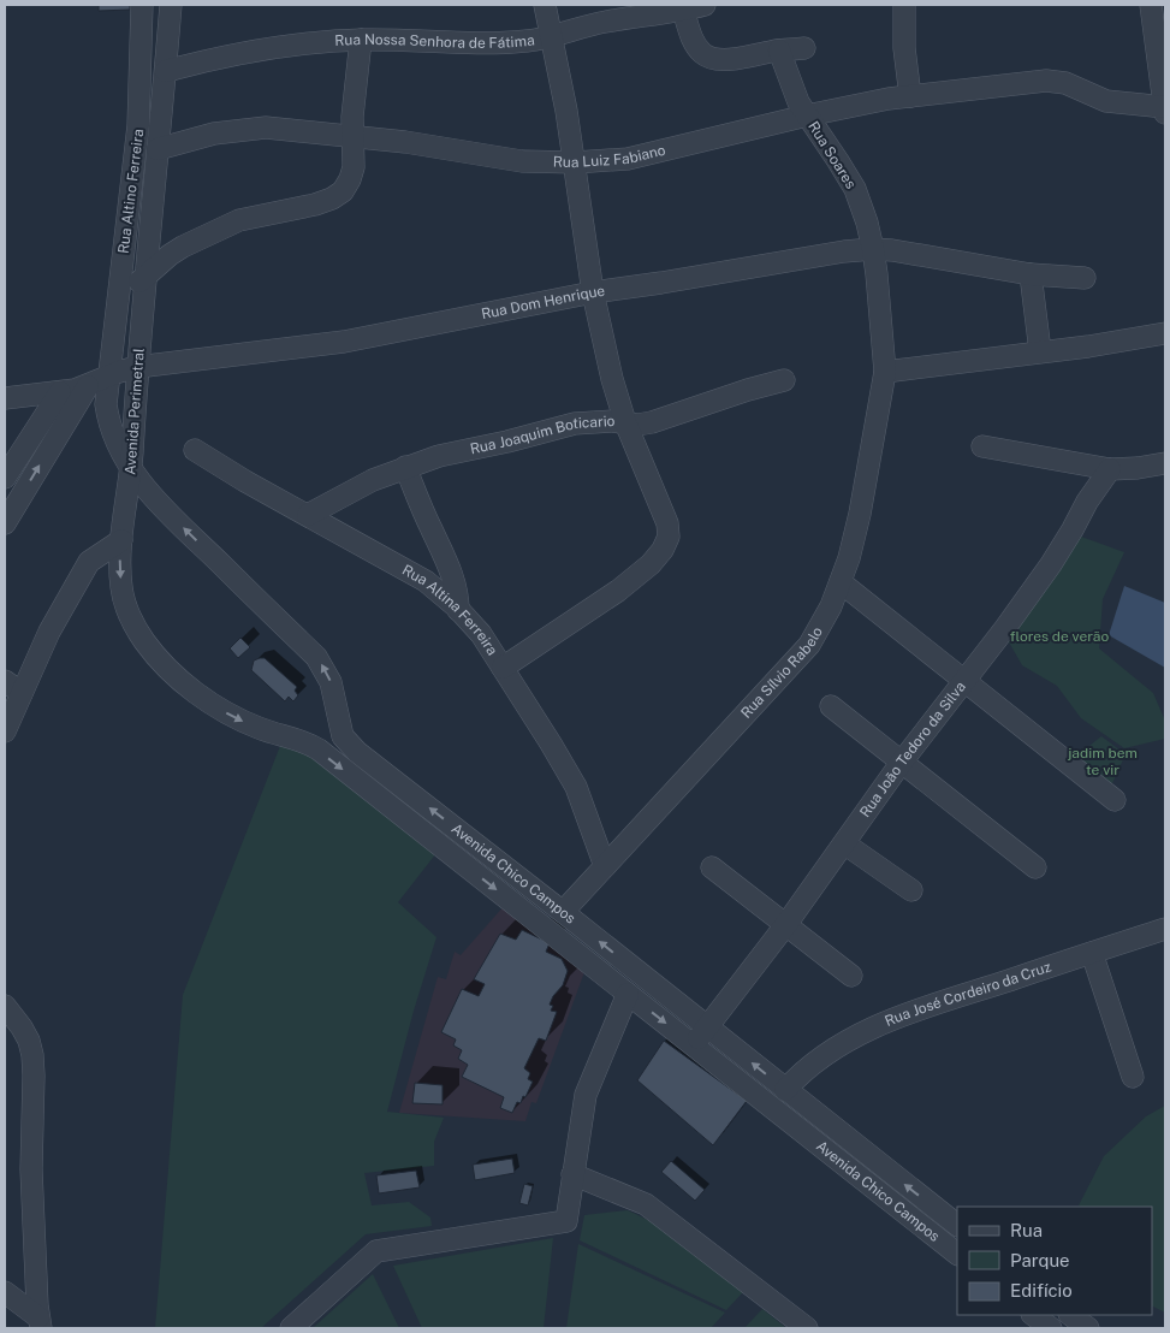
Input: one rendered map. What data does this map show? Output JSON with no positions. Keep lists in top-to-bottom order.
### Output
{
  "streets": {
    "street": [
      "Rua Nossa Senhora de Fátima",
      "Rua Luiz Fabiano",
      "Rua Soares",
      "Rua Altino Ferreira",
      "Rua Dom Henrique",
      "Avenida Perimetral",
      "Rua Joaquim Boticario",
      "Rua Altina Ferreira",
      "Rua Sílvio Rabelo",
      "Rua João Tedoro da Silva",
      "Avenida Chico Campos",
      "Rua José Cordeiro da Cruz"
    ]
  },
  "crossings": [
    ["Rua Nossa Senhora de Fátima", "Avenida Perimetral"],
    ["Rua Luiz Fabiano", "Rua Soares"],
    ["Rua Luiz Fabiano", "Avenida Perimetral"],
    ["Rua Soares", "Rua Dom Henrique"],
    ["Rua Soares", "Rua Sílvio Rabelo"],
    ["Rua Altino Ferreira", "Rua Dom Henrique"],
    ["Rua Altino Ferreira", "Avenida Chico Campos"],
    ["Rua Dom Henrique", "Avenida Perimetral"],
    ["Rua Dom Henrique", "Avenida Chico Campos"],
    ["Avenida Perimetral", "Avenida Chico Campos"],
    ["Rua Joaquim Boticario", "Rua Altina Ferreira"],
    ["Rua Altina Ferreira", "Rua Sílvio Rabelo"],
    ["Rua Sílvio Rabelo", "Avenida Chico Campos"],
    ["Rua João Tedoro da Silva", "Avenida Chico Campos"],
    ["Avenida Chico Campos", "Rua José Cordeiro da Cruz"]
  ],
  "parks": ["flores de verão", "jadim bem te vir"],
  "legend": ["Rua", "Parque", "Edifício"]
}
